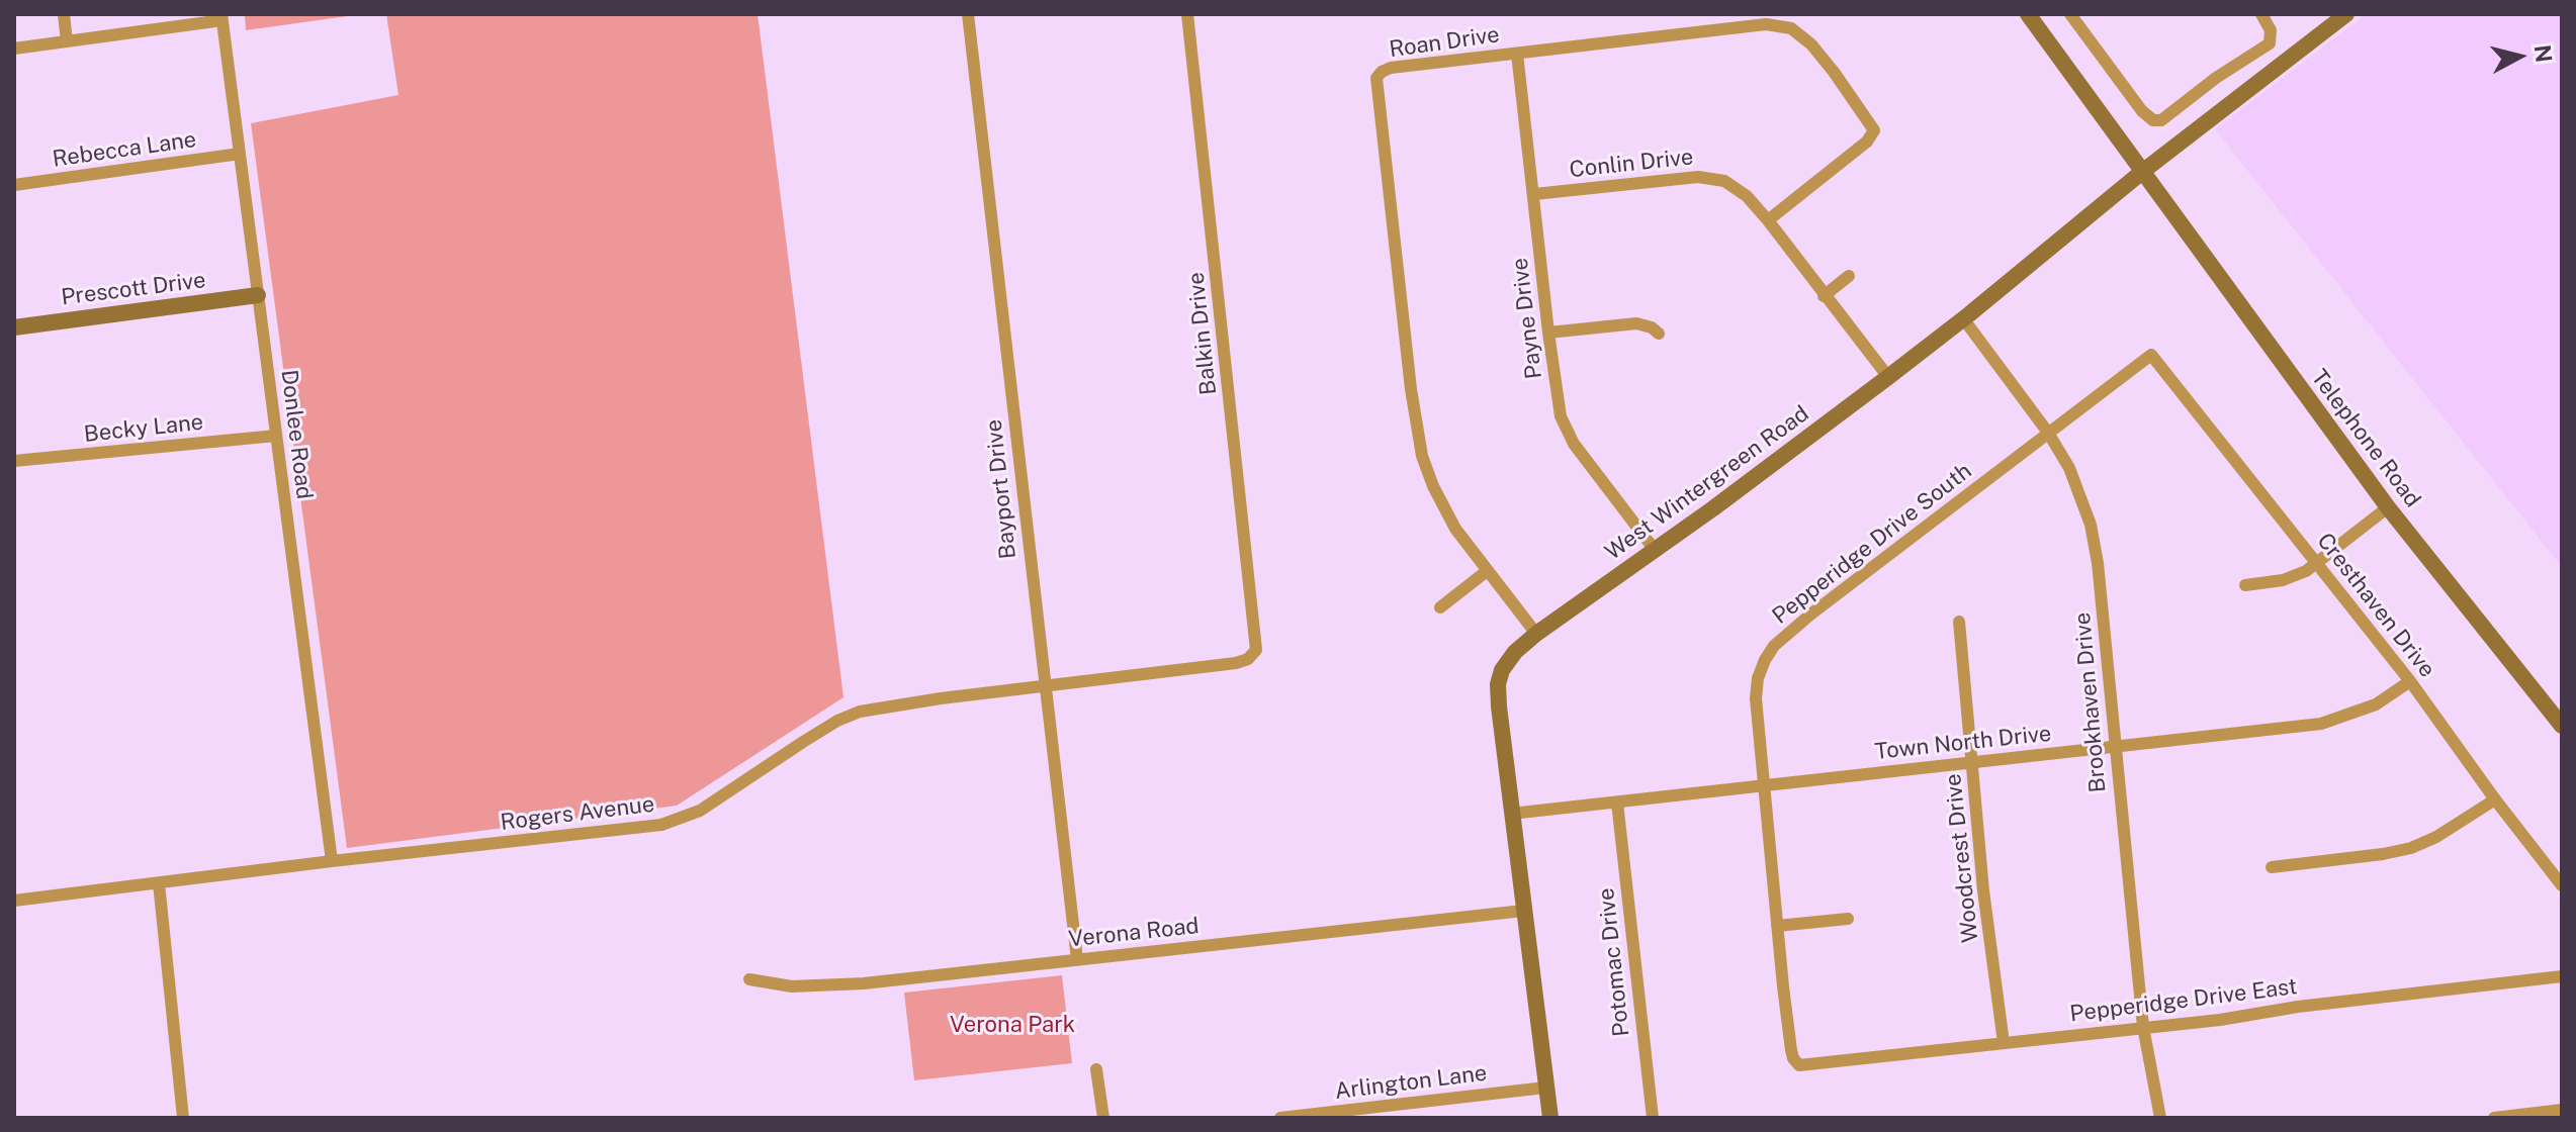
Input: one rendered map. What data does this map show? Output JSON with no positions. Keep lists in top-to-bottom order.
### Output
{
  "streets": {
    "street": [
      "Roan Drive",
      "Rebecca Lane",
      "Conlin Drive",
      "Prescott Drive",
      "Payne Drive",
      "Balkin Drive",
      "Becky Lane",
      "Donlee Road",
      "Telephone Road",
      "West Wintergreen Road",
      "Bayport Drive",
      "Pepperidge Drive South",
      "Cresthaven Drive",
      "Brookhaven Drive",
      "Town North Drive",
      "Rogers Avenue",
      "Woodcrest Drive",
      "Verona Road",
      "Potomac Drive",
      "Pepperidge Drive East",
      "Arlington Lane"
    ]
  },
  "crossings": [
    ["Roan Drive", "Conlin Drive"],
    ["Roan Drive", "Payne Drive"],
    ["Roan Drive", "West Wintergreen Road"],
    ["Rebecca Lane", "Donlee Road"],
    ["Conlin Drive", "Payne Drive"],
    ["Conlin Drive", "West Wintergreen Road"],
    ["Prescott Drive", "Donlee Road"],
    ["Payne Drive", "West Wintergreen Road"],
    ["Balkin Drive", "Rogers Avenue"],
    ["Becky Lane", "Donlee Road"],
    ["Donlee Road", "Rogers Avenue"],
    ["Telephone Road", "West Wintergreen Road"],
    ["West Wintergreen Road", "Brookhaven Drive"],
    ["West Wintergreen Road", "Town North Drive"],
    ["West Wintergreen Road", "Verona Road"],
    ["West Wintergreen Road", "Arlington Lane"],
    ["Bayport Drive", "Rogers Avenue"],
    ["Bayport Drive", "Verona Road"],
    ["Pepperidge Drive South", "Cresthaven Drive"],
    ["Pepperidge Drive South", "Brookhaven Drive"],
    ["Pepperidge Drive South", "Town North Drive"],
    ["Pepperidge Drive South", "Pepperidge Drive East"],
    ["Cresthaven Drive", "Town North Drive"],
    ["Brookhaven Drive", "Town North Drive"],
    ["Brookhaven Drive", "Pepperidge Drive East"],
    ["Town North Drive", "Woodcrest Drive"],
    ["Town North Drive", "Potomac Drive"],
    ["Woodcrest Drive", "Pepperidge Drive East"]
  ],
  "parks": ["Verona Park"],
  "north": "right"
}
